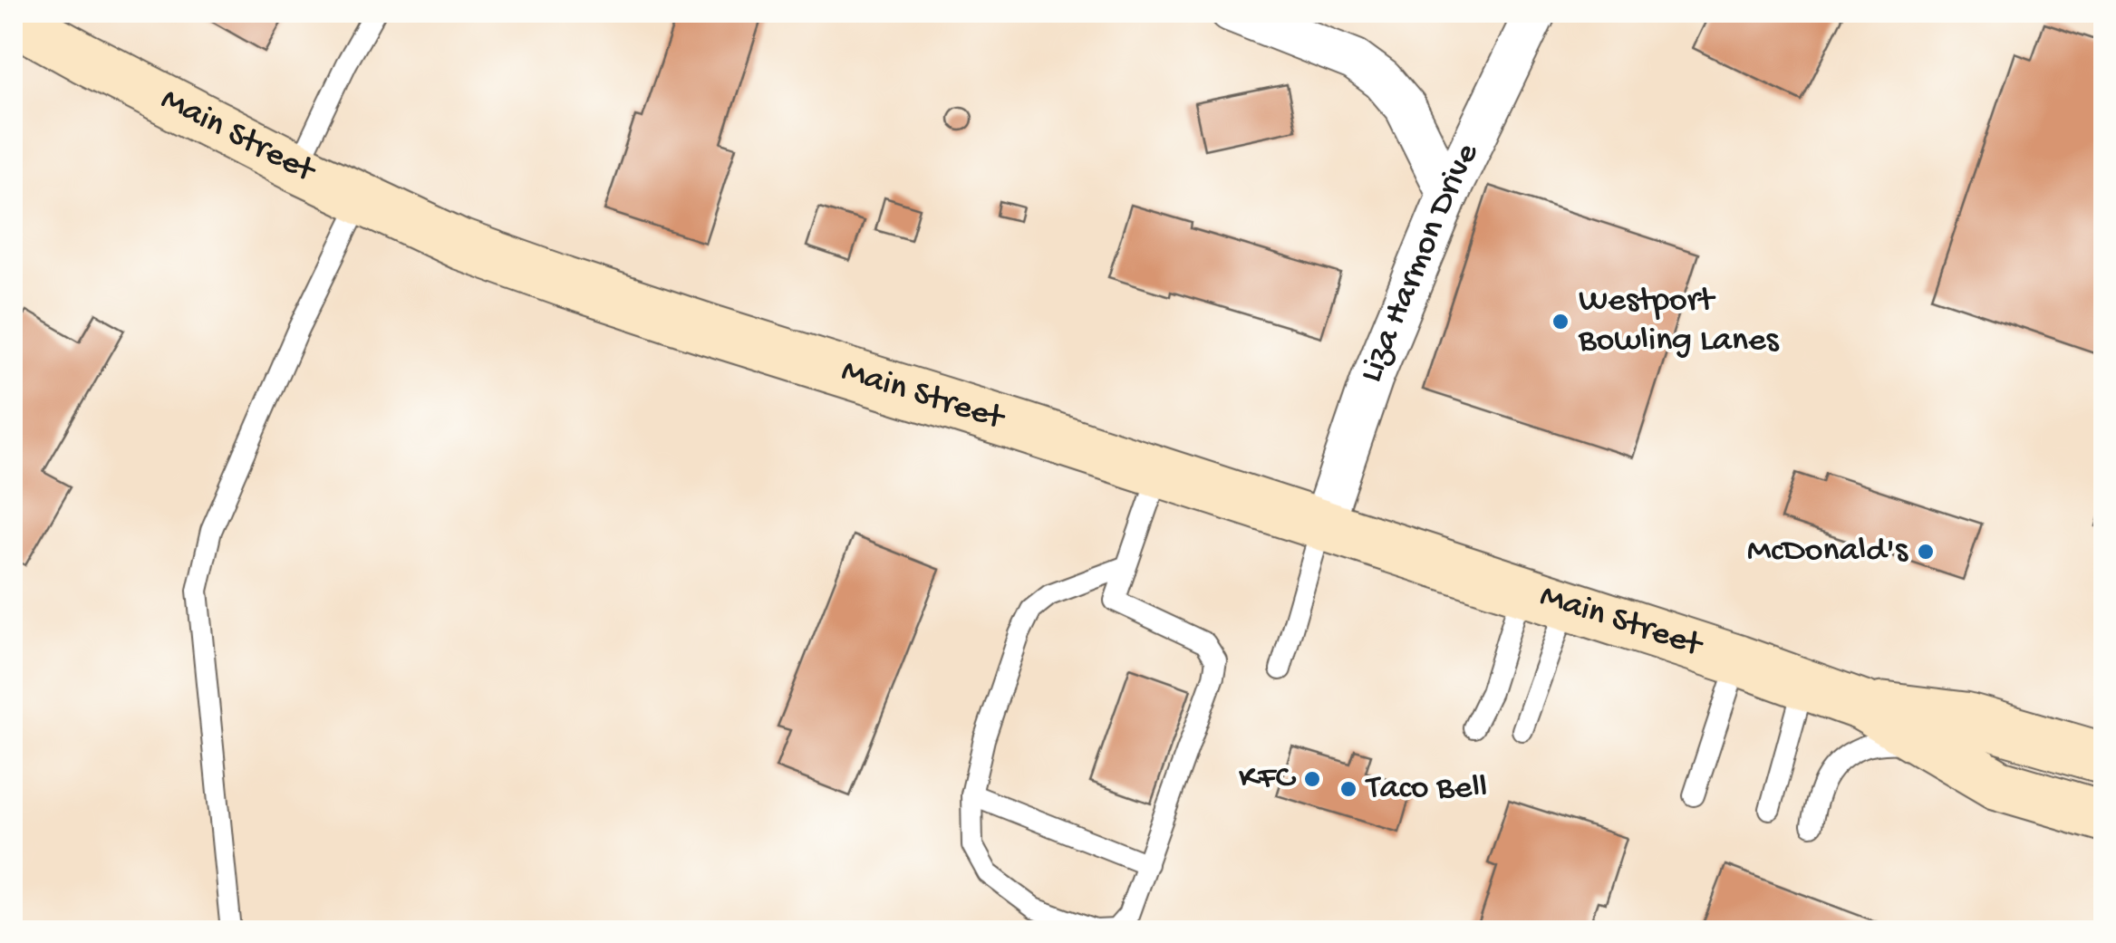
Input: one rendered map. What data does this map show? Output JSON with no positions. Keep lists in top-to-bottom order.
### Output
{
  "streets": {
    "main road": ["Main Street"],
    "street": ["Liza Harmon Drive"]
  },
  "crossings": [
    ["Main Street", "Liza Harmon Drive"]
  ],
  "places": [
    "Westport Bowling Lanes",
    "McDonald's",
    "KFC",
    "Taco Bell"
  ]
}
